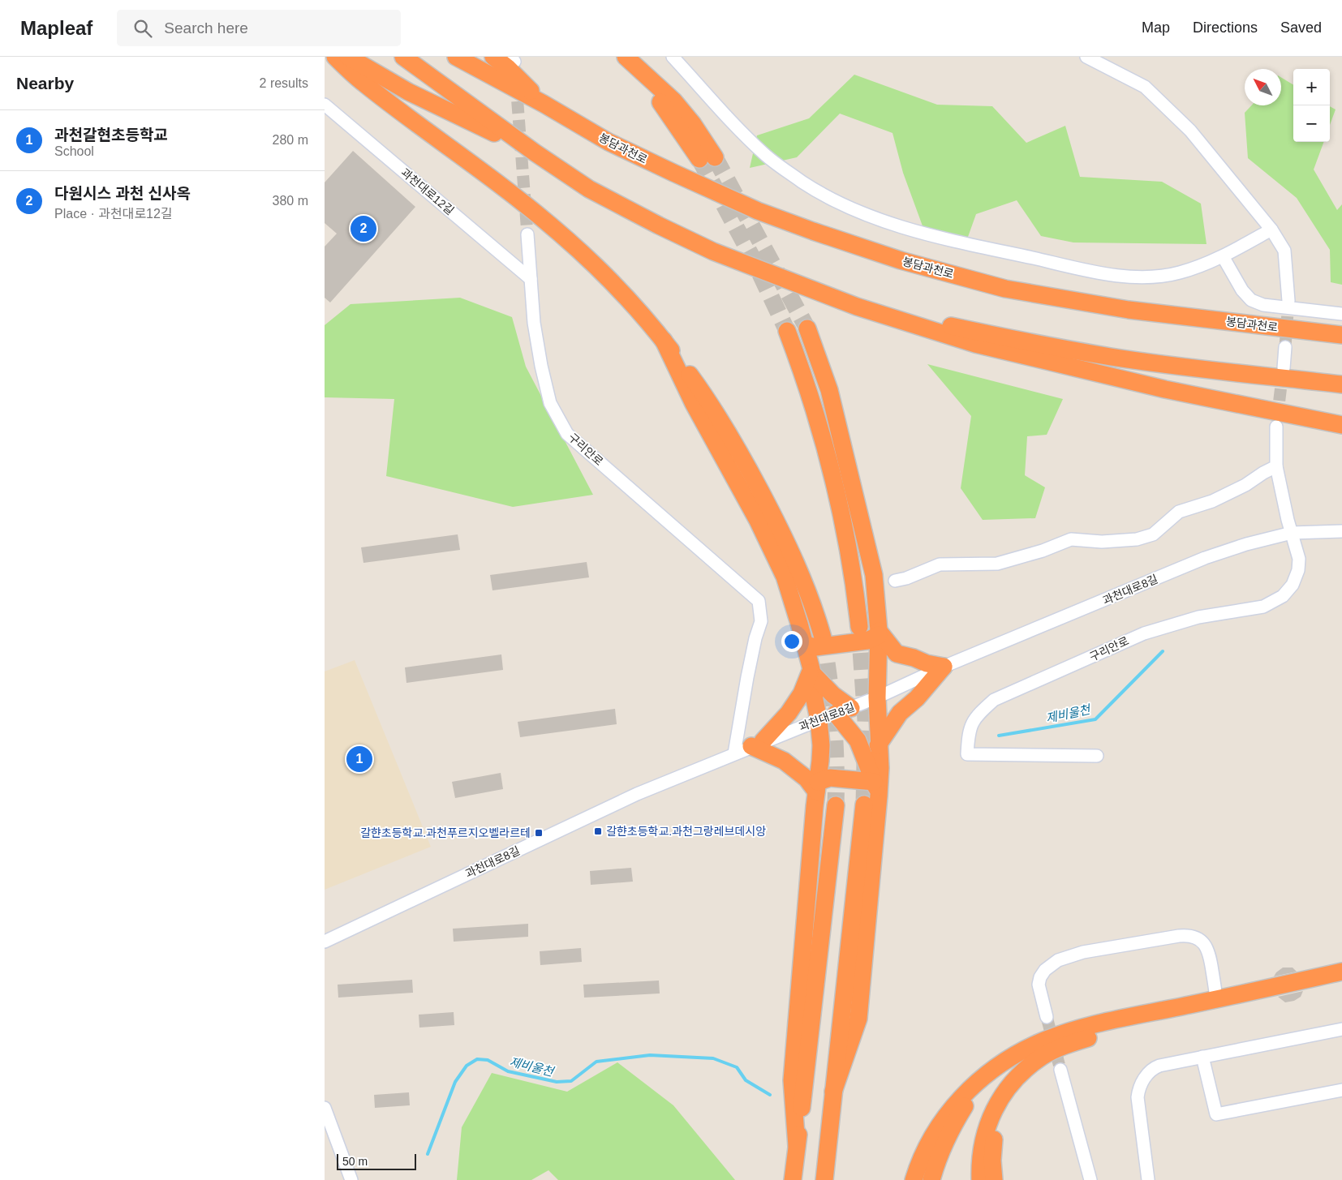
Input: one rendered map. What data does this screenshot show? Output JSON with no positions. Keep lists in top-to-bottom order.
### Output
{
  "streets": {
    "highway": ["봉담과천로"],
    "street": ["과천대로12길", "구리안로", "과천대로8길"]
  },
  "crossings": [
    ["과천대로12길", "구리안로"],
    ["구리안로", "과천대로8길"]
  ],
  "water": ["제비울천"],
  "places": {
    "transit": ["갈햔초등학교.과천그랑레브데시앙", "갈햔초등학교.과천푸르지오벨라르테"]
  },
  "scale_bar": "50 m",
  "north": "top left",
  "page": {
    "header": "Mapleaf",
    "search": "Search here",
    "nav": ["Map", "Directions", "Saved"],
    "heading": ["Nearby", "2 results"],
    "map_buttons": ["+", "−"],
    "list": [
      {
        "mark": "1",
        "name": "과천갈현초등학교",
        "note": "School",
        "value": "280 m"
      },
      {
        "mark": "2",
        "name": "다원시스 과천 신사옥",
        "note": "Place · 과천대로12길",
        "value": "380 m"
      }
    ],
    "pins": ["2", "1"],
    "scale": "50 m"
  }
}
